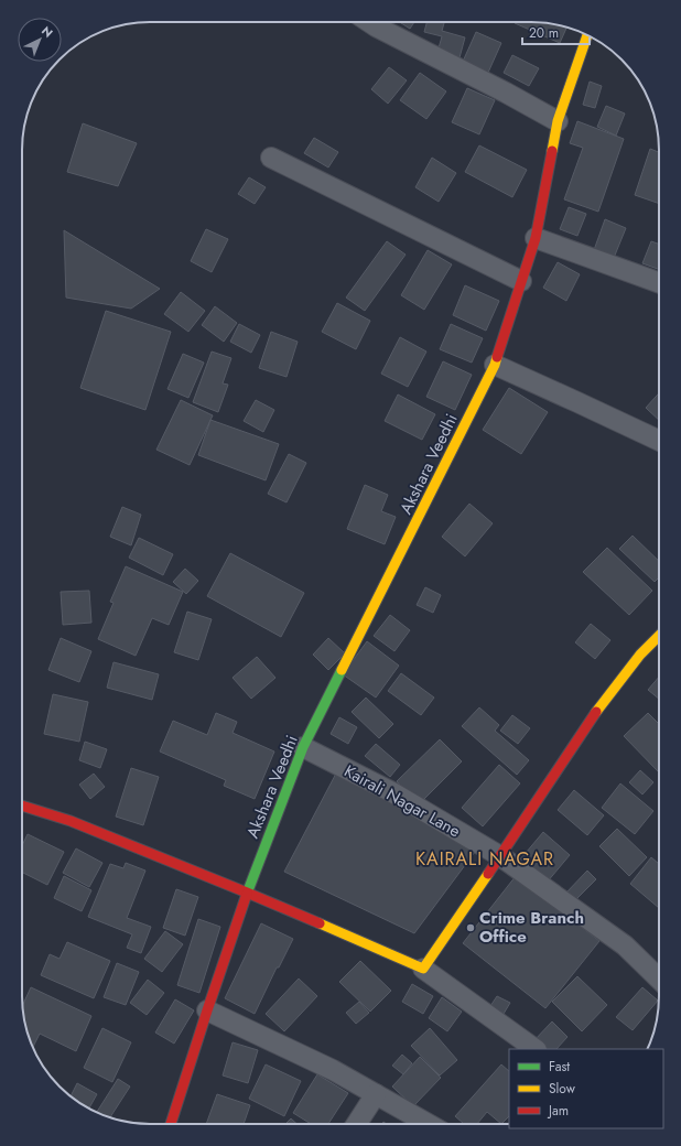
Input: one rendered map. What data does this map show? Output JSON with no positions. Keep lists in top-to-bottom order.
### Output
{
  "streets": {
    "street": ["Akshara Veedhi", "Kairali Nagar Lane"]
  },
  "crossings": [
    ["Akshara Veedhi", "Kairali Nagar Lane"]
  ],
  "districts": ["KAIRALI NAGAR"],
  "places": ["Crime Branch Office"],
  "legend": ["Fast", "Slow", "Jam"],
  "scale_bar": "20 m",
  "north": "top right"
}
